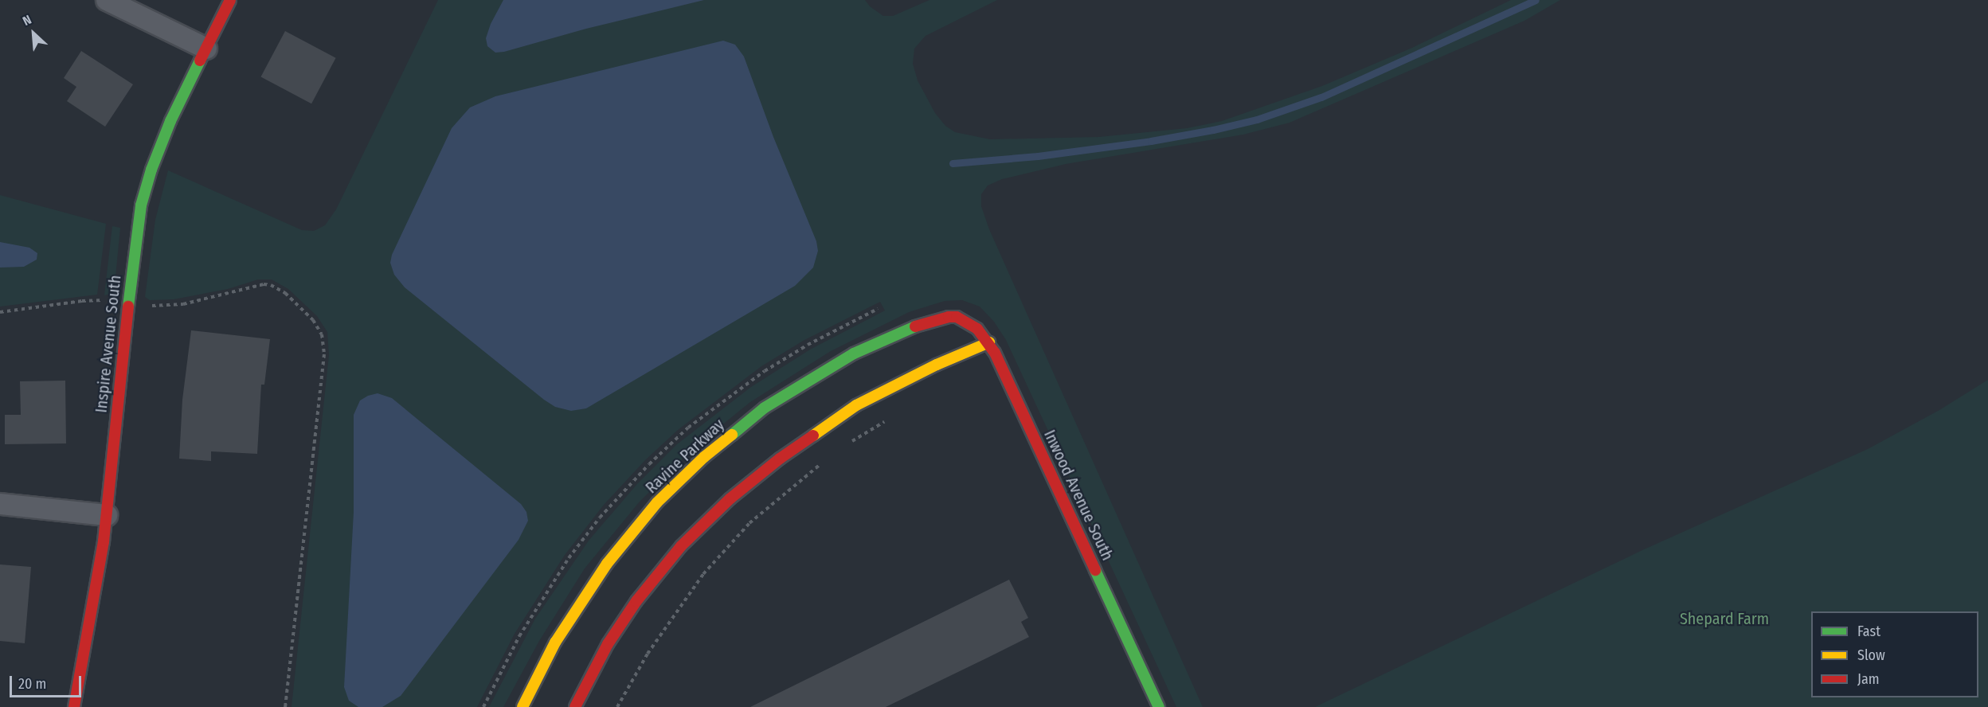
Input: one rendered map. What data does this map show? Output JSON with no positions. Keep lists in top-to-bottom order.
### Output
{
  "streets": {
    "street": ["Inspire Avenue South", "Ravine Parkway", "Inwood Avenue South"]
  },
  "crossings": [
    ["Ravine Parkway", "Inwood Avenue South"]
  ],
  "parks": ["Shepard Farm"],
  "legend": ["Fast", "Slow", "Jam"],
  "scale_bar": "20 m",
  "north": "top left"
}
